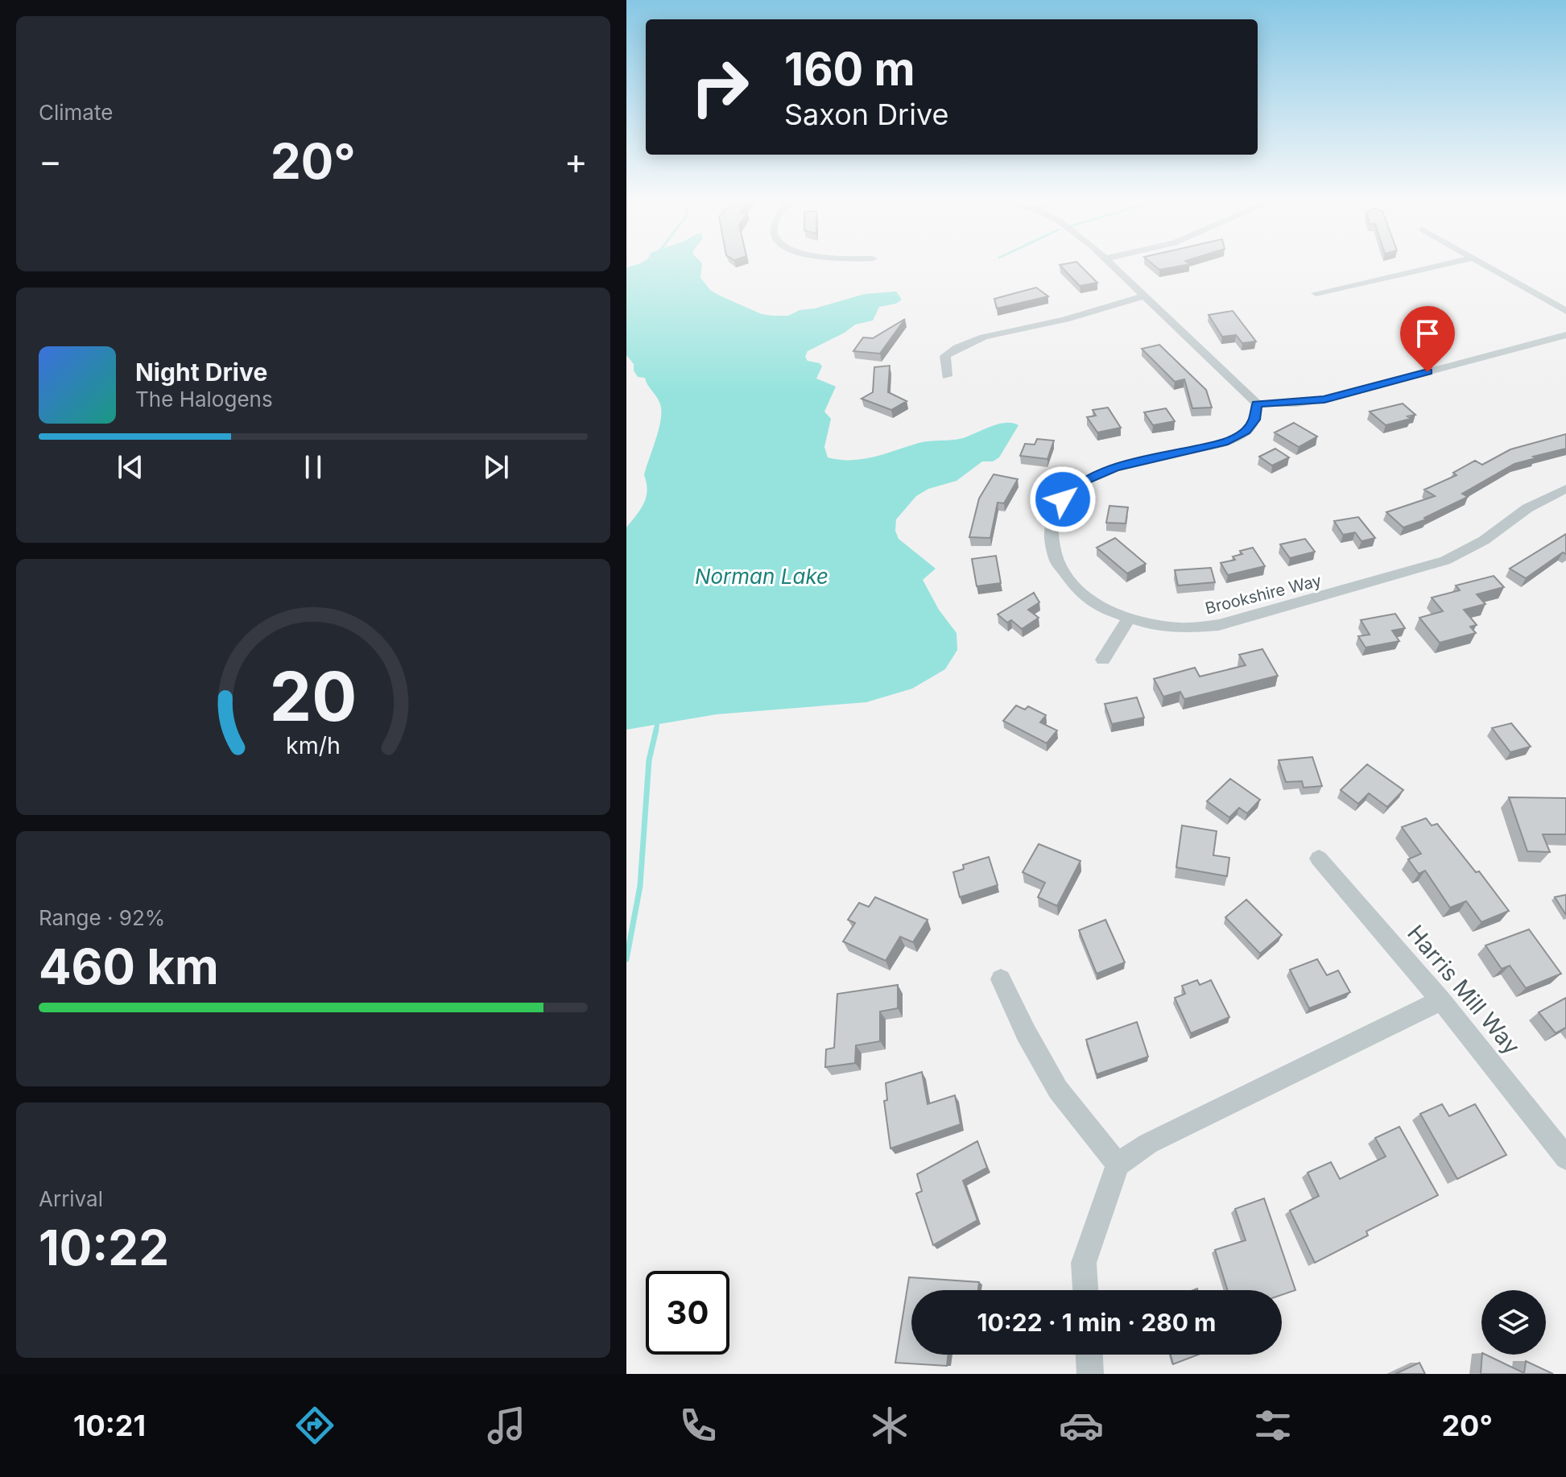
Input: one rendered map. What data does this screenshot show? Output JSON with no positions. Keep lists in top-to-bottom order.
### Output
{
  "streets": {
    "street": ["Brookshire Way", "Harris Mill Way"]
  },
  "water": ["Norman Lake"],
  "page": {
    "tile": [
      "Climate",
      ["Range · 92%", "460 km"],
      ["Arrival", "10:22"]
    ],
    "turn": ["160 m", "Saxon Drive"],
    "heat": ["−", "20°", "+"],
    "song": ["Night Drive", "The Halogens"],
    "limit": "30",
    "trip": "10:22 · 1 min · 280 m",
    "tabs": ["10:21", "20°"],
    "gauge": ["20", "km/h"]
  }
}
